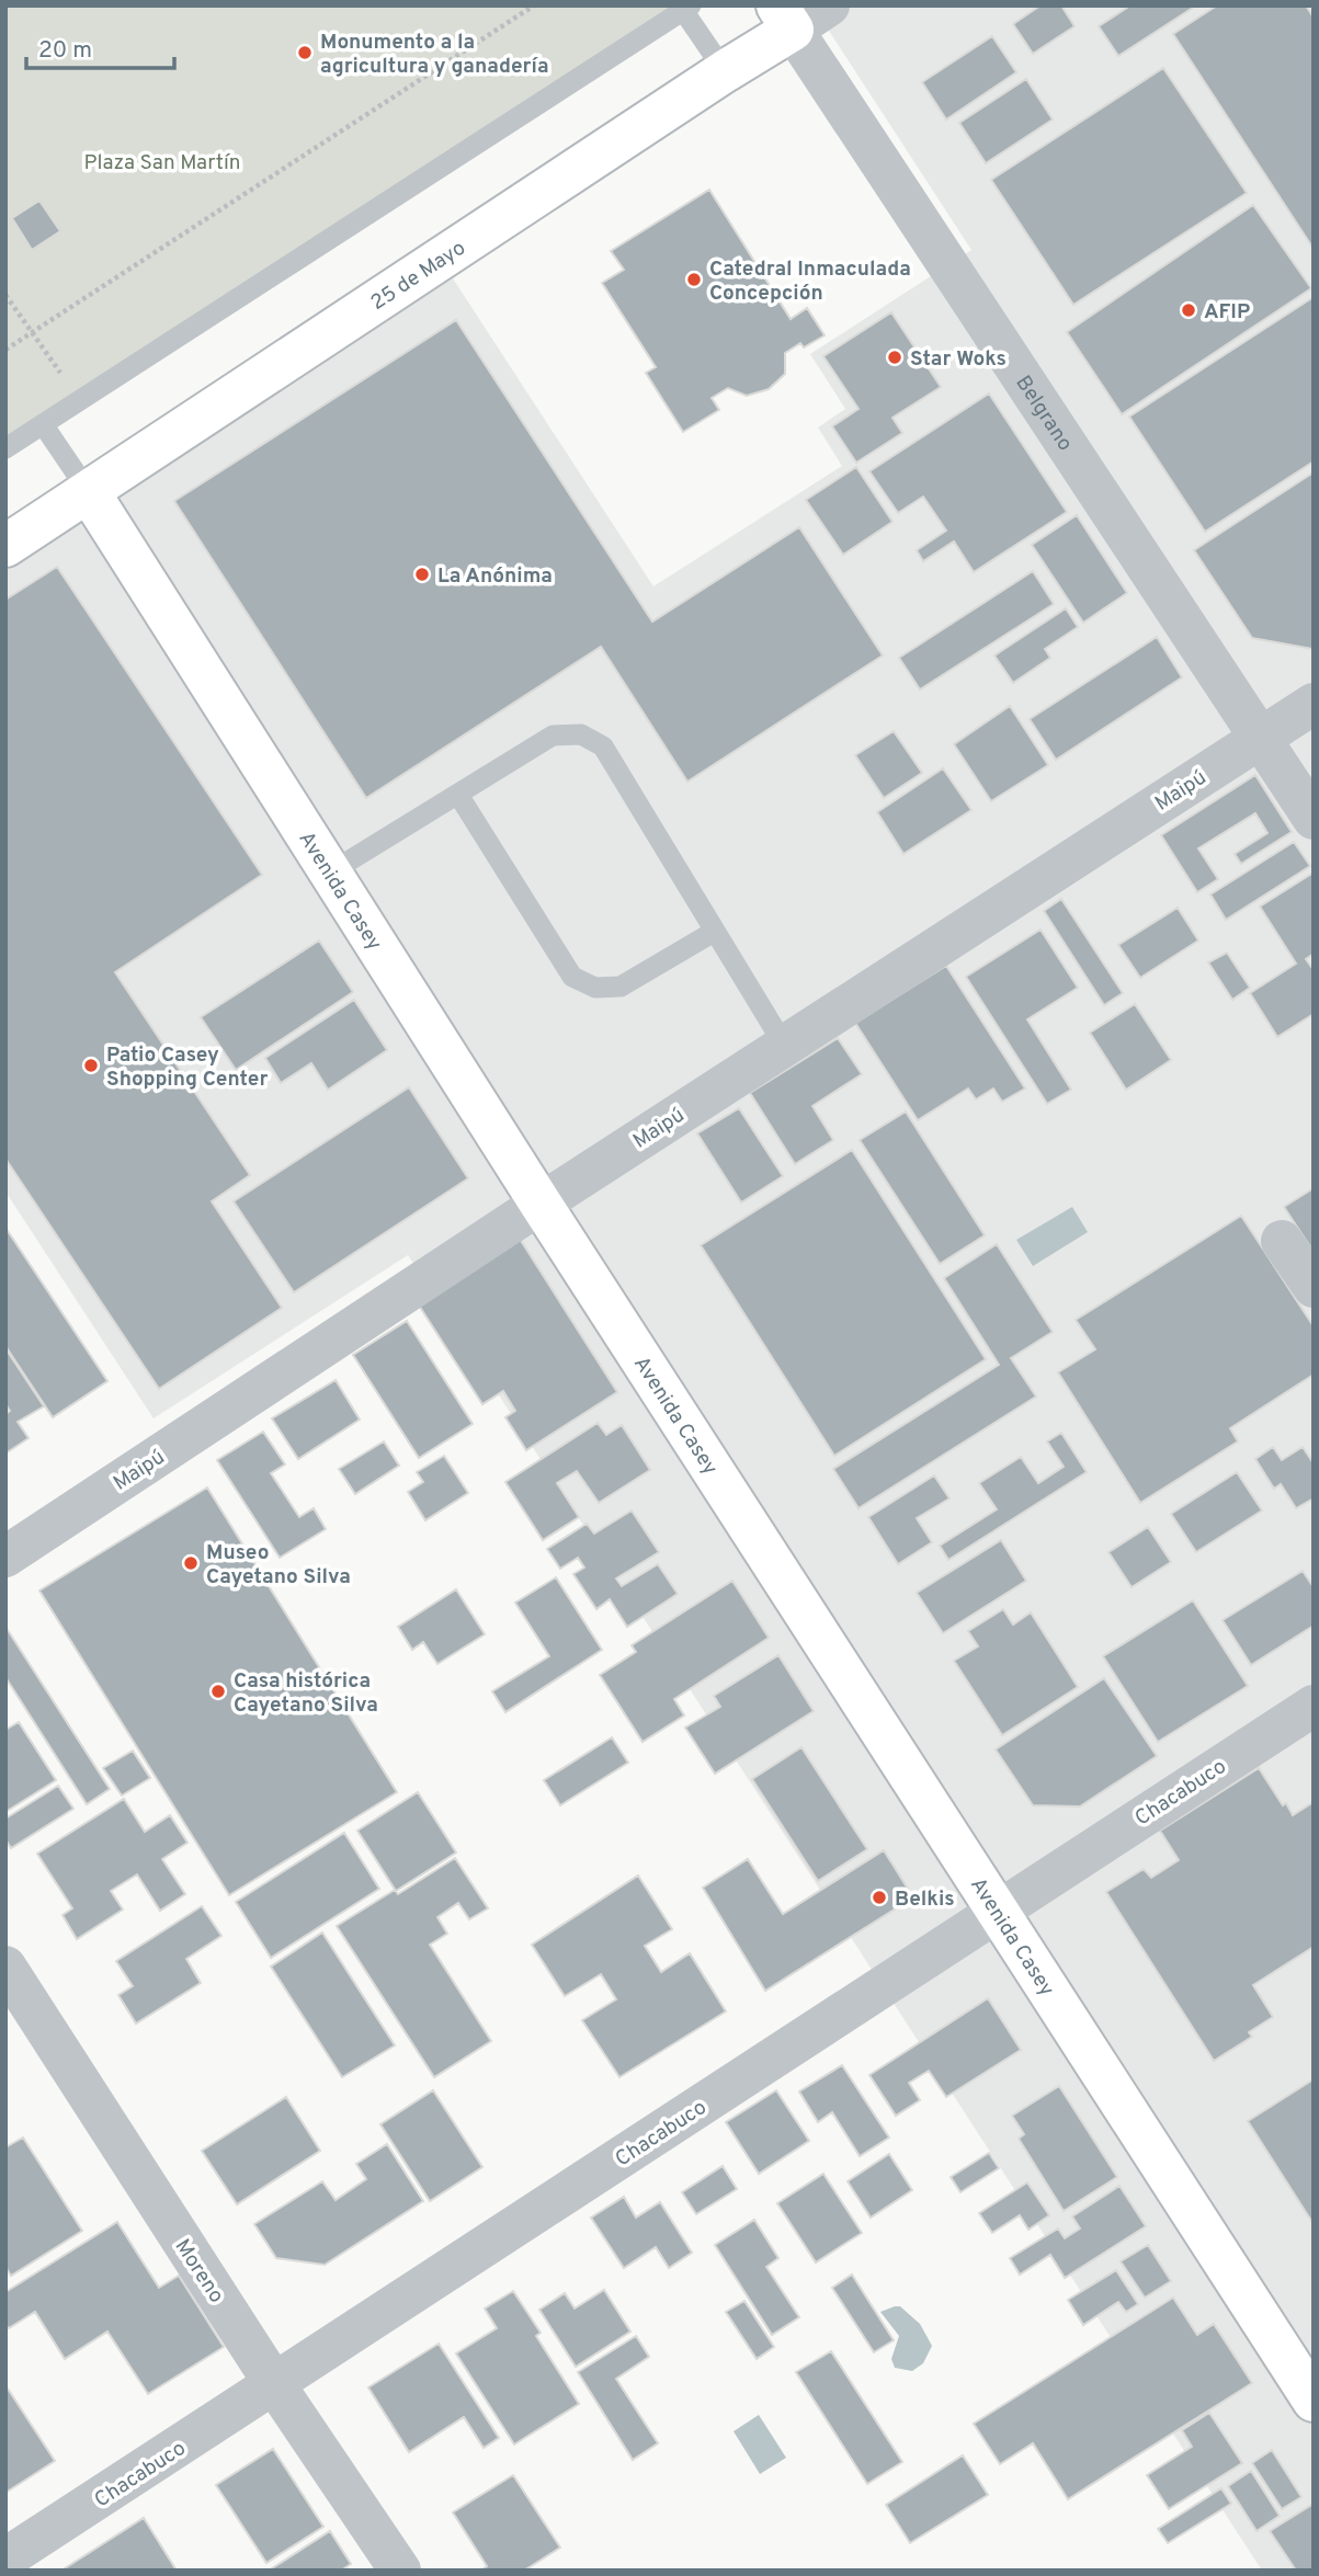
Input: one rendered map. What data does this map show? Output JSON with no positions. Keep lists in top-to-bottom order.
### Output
{
  "streets": {
    "main road": ["25 de Mayo", "Avenida Casey"],
    "street": [
      "Belgrano",
      "Maipú",
      "Chacabuco",
      "Moreno"
    ]
  },
  "crossings": [
    ["25 de Mayo", "Belgrano"],
    ["25 de Mayo", "Avenida Casey"],
    ["Belgrano", "Maipú"],
    ["Maipú", "Avenida Casey"],
    ["Avenida Casey", "Chacabuco"],
    ["Chacabuco", "Moreno"]
  ],
  "parks": ["Plaza San Martín"],
  "places": [
    "Monumento a la agricultura y ganadería",
    "Catedral Inmaculada Concepción",
    "AFIP",
    "Star Woks",
    "La Anónima",
    "Patio Casey Shopping Center",
    "Museo Cayetano Silva",
    "Casa histórica Cayetano Silva",
    "Belkis"
  ],
  "scale_bar": "20 m"
}
